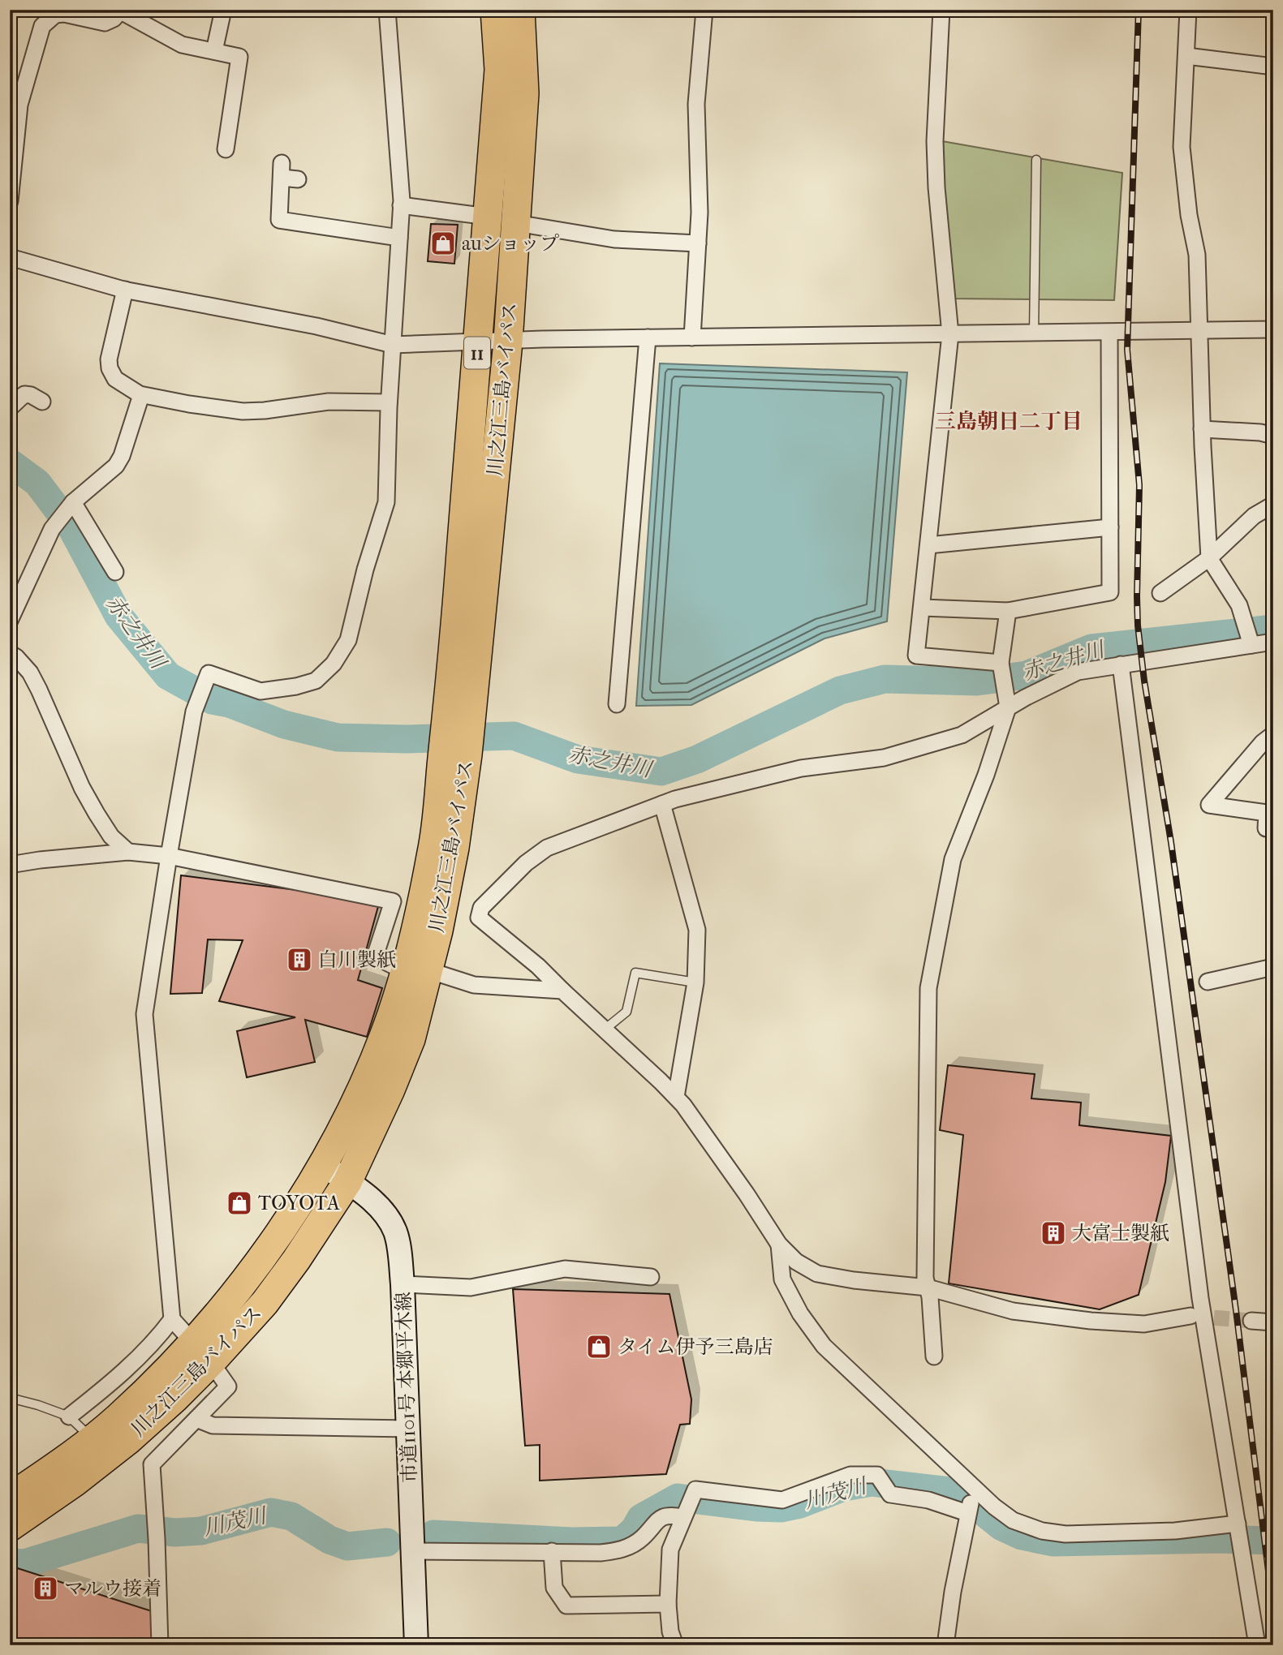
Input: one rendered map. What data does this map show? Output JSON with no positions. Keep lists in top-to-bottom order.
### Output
{
  "streets": {
    "highway": ["11", "川之江三島バイパス"],
    "street": ["市道1101号 本郷平木線"]
  },
  "crossings": [
    ["川之江三島バイパス", "市道1101号 本郷平木線"]
  ],
  "districts": ["三島朝日二丁目"],
  "water": ["赤之井川", "川茂川"],
  "places": {
    "shop": ["auショップ", "TOYOTA", "タイム伊予三島店"],
    "building": ["白川製紙", "大富士製紙", "マルウ接着"]
  }
}
